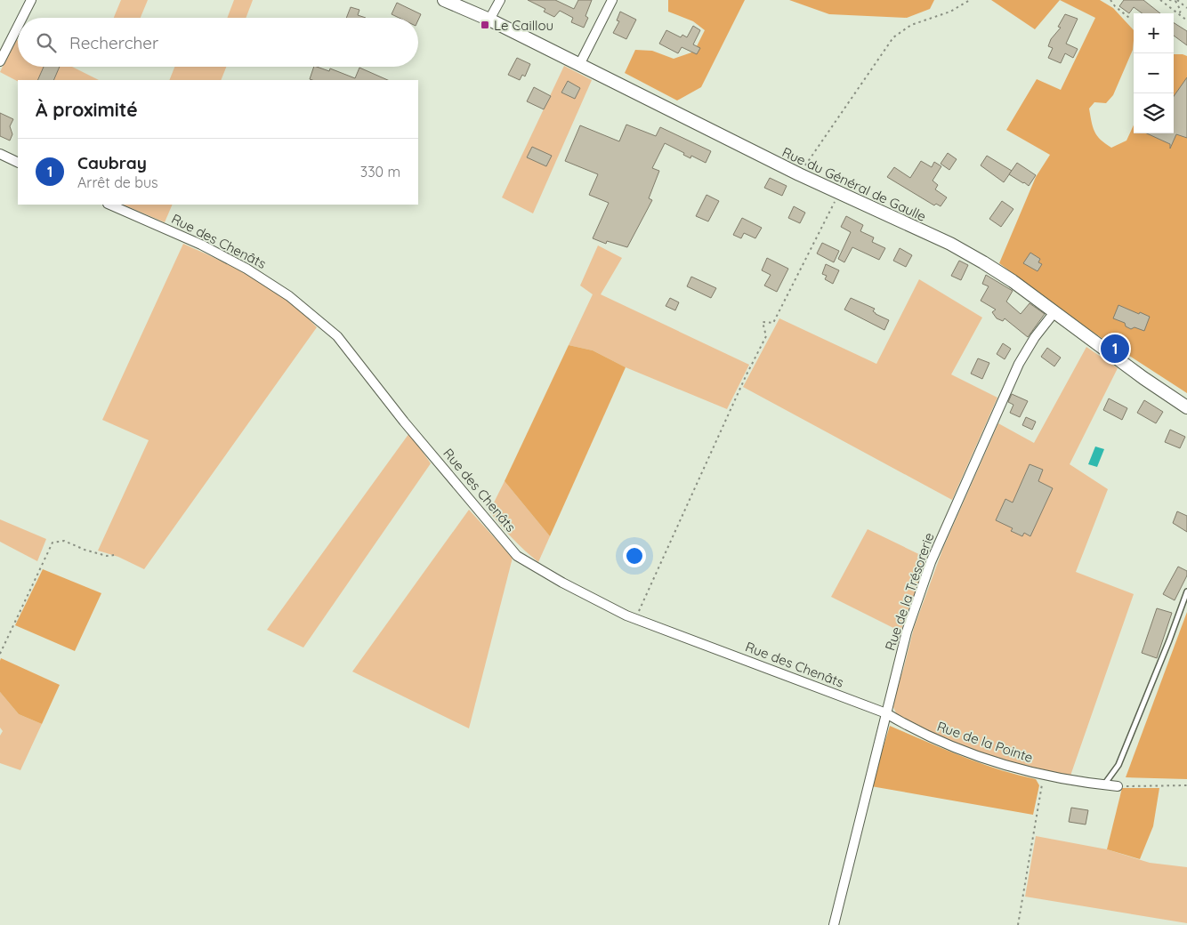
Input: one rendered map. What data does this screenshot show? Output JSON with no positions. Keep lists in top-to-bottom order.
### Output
{
  "streets": {
    "main road": ["Rue du Général de Gaulle"],
    "street": ["Rue des Chenâts", "Rue de la Trésorerie", "Rue de la Pointe"]
  },
  "crossings": [
    ["Rue du Général de Gaulle", "Rue de la Trésorerie"],
    ["Rue des Chenâts", "Rue de la Trésorerie"],
    ["Rue des Chenâts", "Rue de la Pointe"],
    ["Rue de la Trésorerie", "Rue de la Pointe"]
  ],
  "places": {
    "transit": ["Le Caillou"]
  },
  "page": {
    "map_buttons": ["+", "−"],
    "search": "Rechercher",
    "heading": "À proximité",
    "list": [
      {
        "mark": "1",
        "name": "Caubray",
        "note": "Arrêt de bus",
        "value": "330 m"
      }
    ],
    "pins": "1"
  }
}
